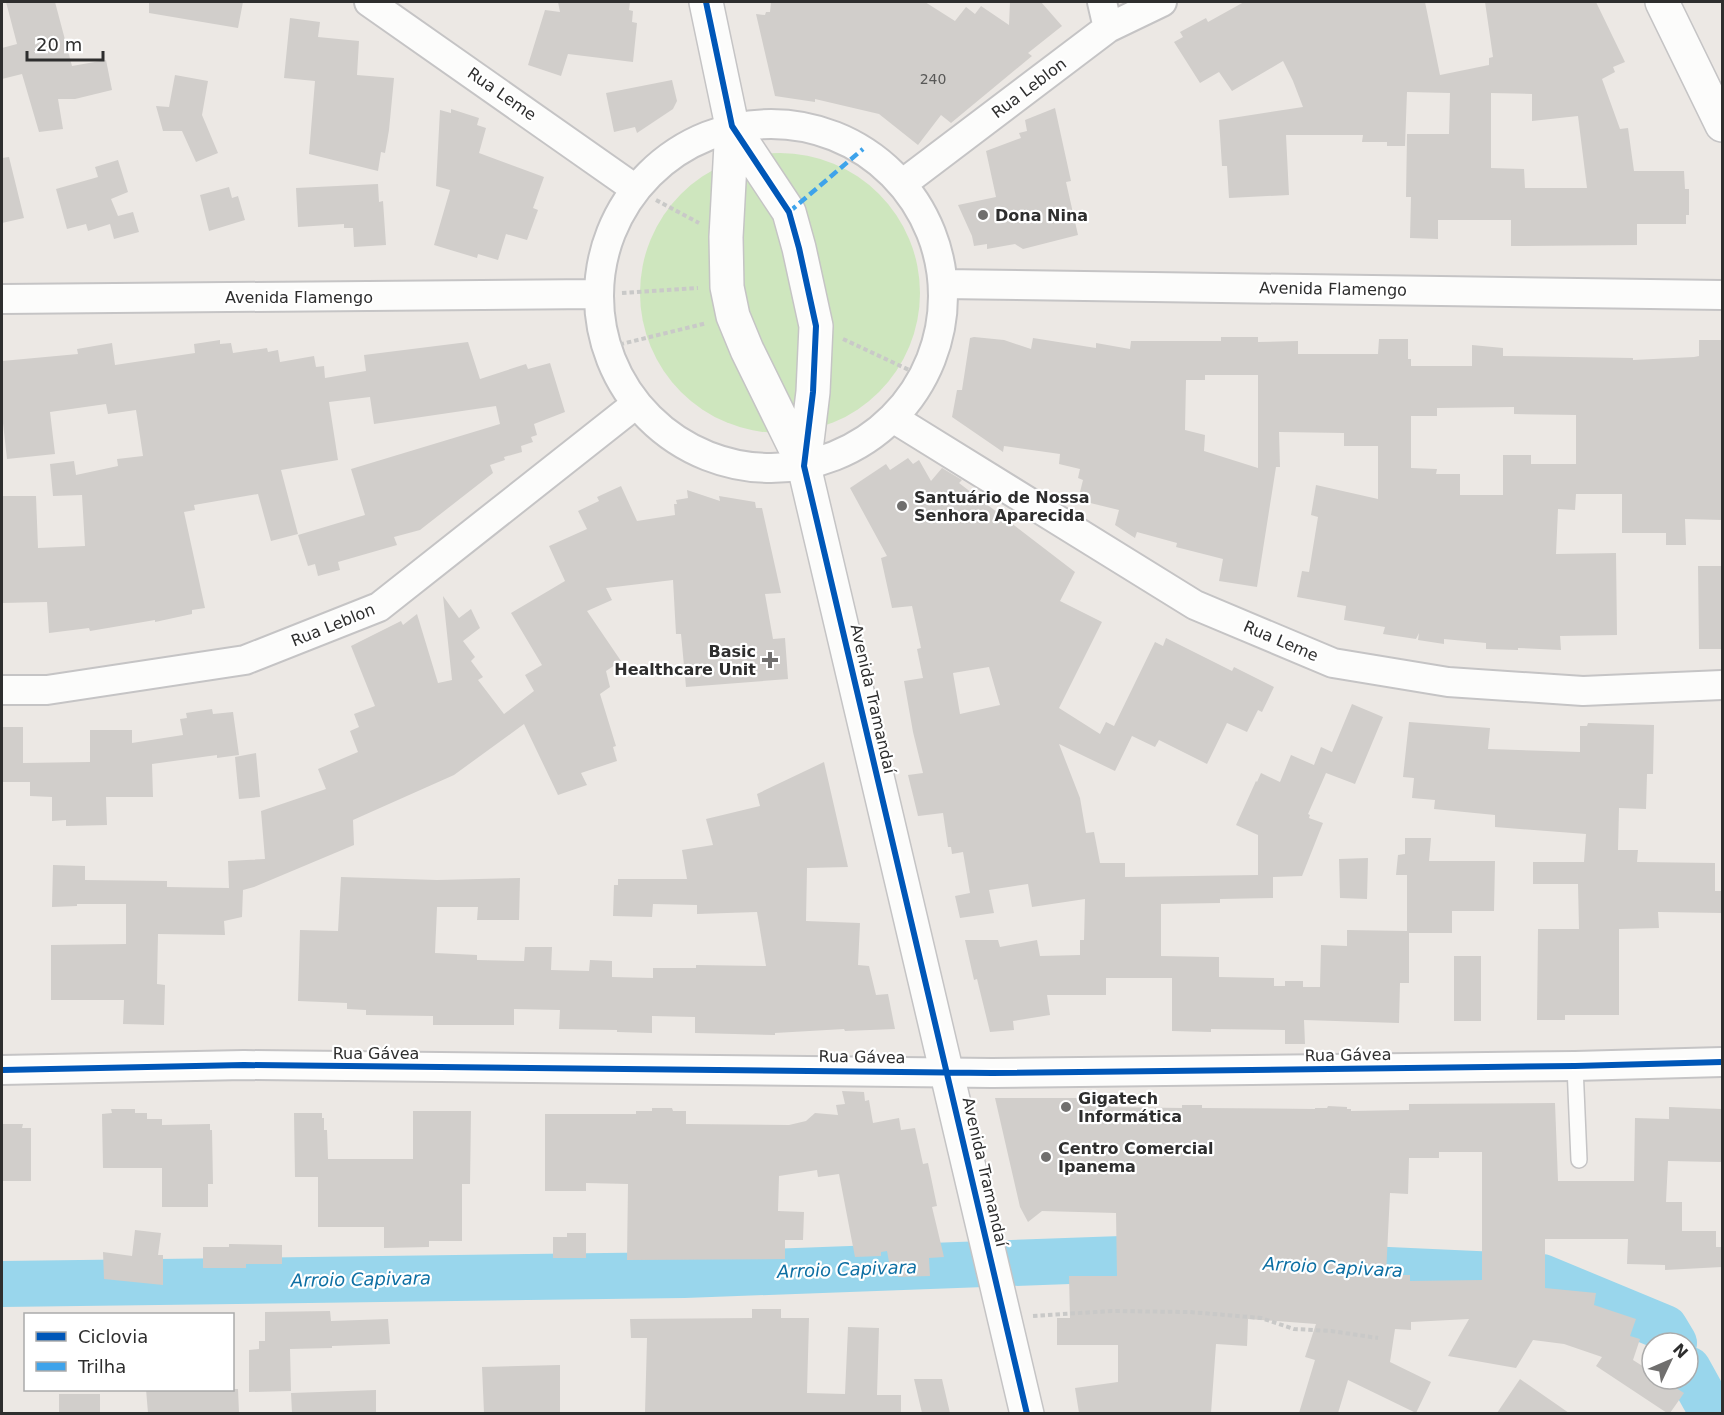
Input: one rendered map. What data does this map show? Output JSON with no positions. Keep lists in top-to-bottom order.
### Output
{
  "streets": {
    "main road": ["Avenida Tramandaí"],
    "street": [
      "Rua Leblon",
      "Rua Leme",
      "Avenida Flamengo",
      "Rua Gávea"
    ]
  },
  "crossings": [
    ["Avenida Tramandaí", "Rua Gávea"]
  ],
  "water": ["Arroio Capivara"],
  "places": {
    "other": [
      "Dona Nina",
      "Santuário de Nossa Senhora Aparecida",
      "Gigatech Informática",
      "Centro Comercial Ipanema"
    ],
    "health": ["Basic Healthcare Unit"]
  },
  "house_numbers": ["240"],
  "legend": ["Ciclovia", "Trilha"],
  "scale_bar": "20 m",
  "north": "top right"
}
